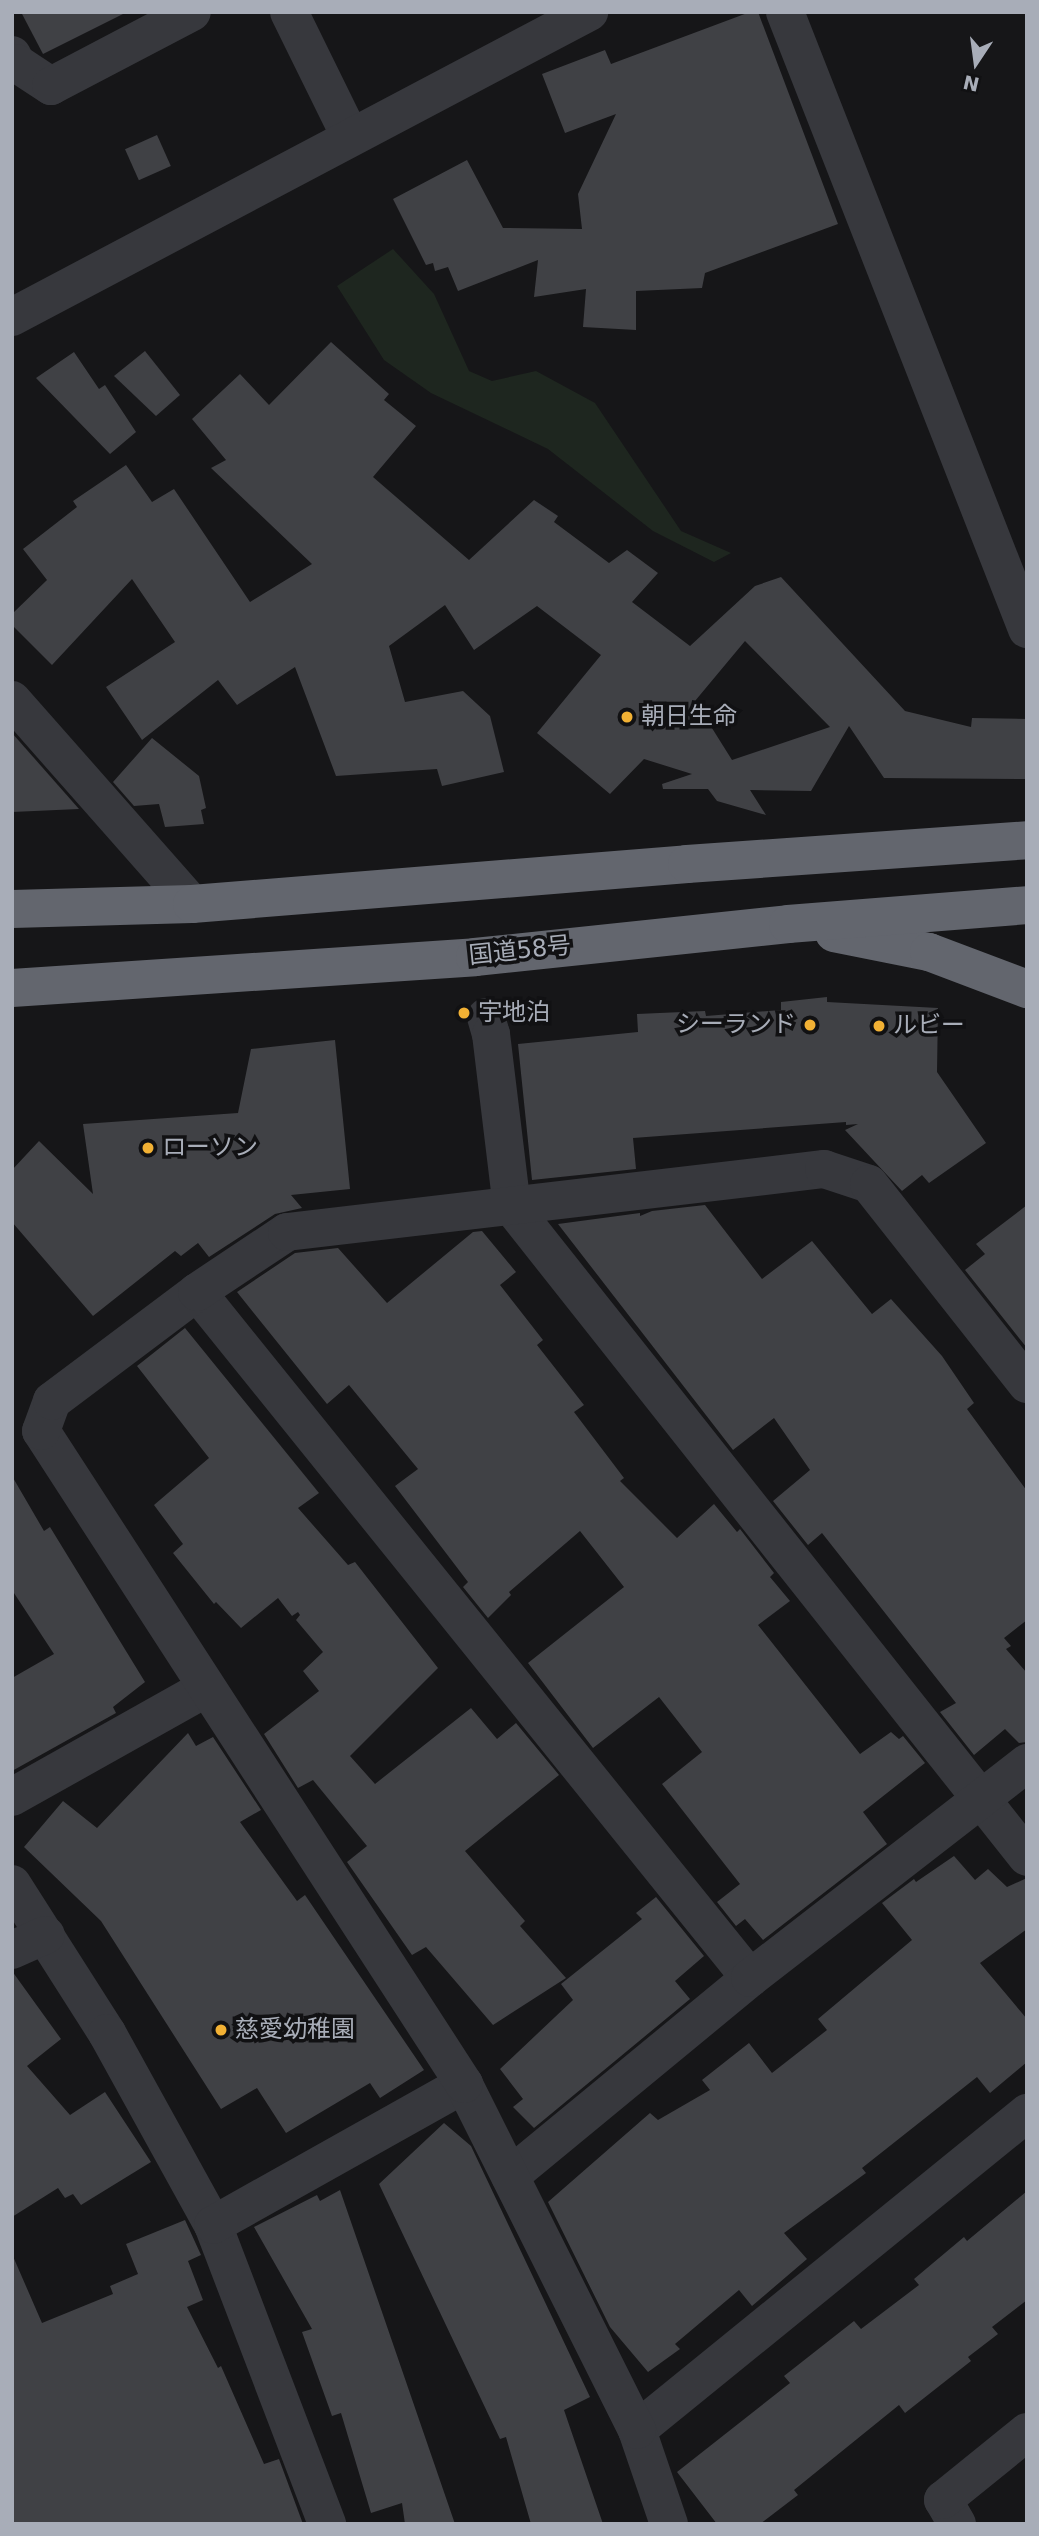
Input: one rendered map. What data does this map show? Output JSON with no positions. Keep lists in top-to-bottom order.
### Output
{
  "streets": {
    "highway": ["国道58号"]
  },
  "places": [
    "朝日生命",
    "宇地泊",
    "シーランド",
    "ルビー",
    "ローソン",
    "慈愛幼稚園"
  ],
  "north": "bottom"
}
